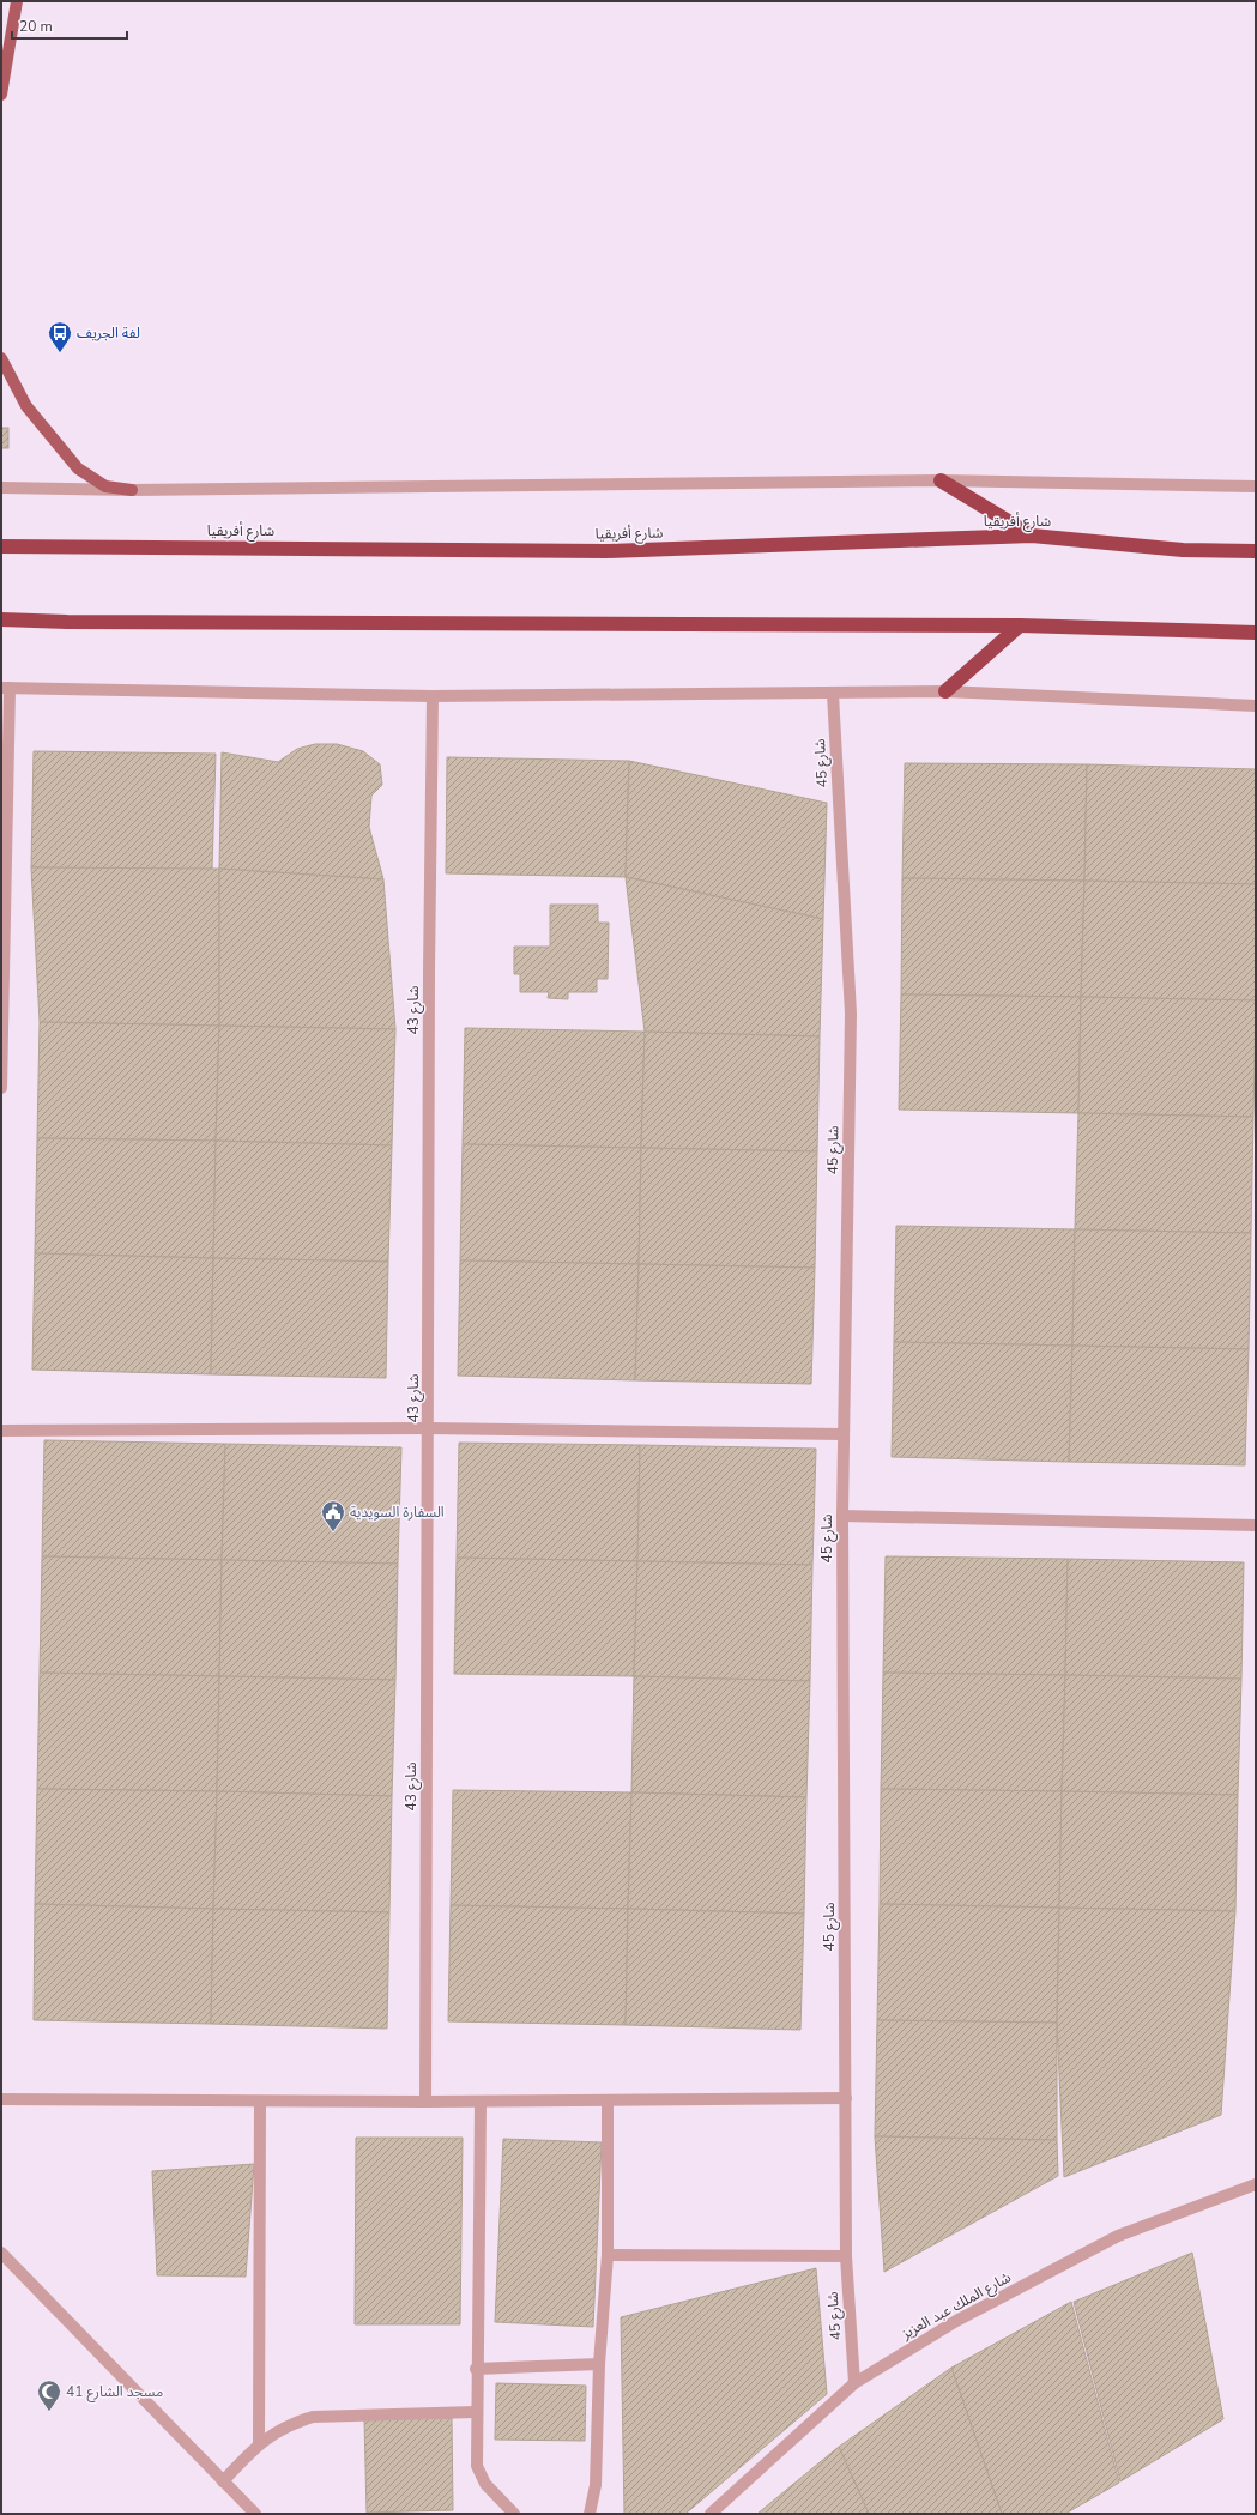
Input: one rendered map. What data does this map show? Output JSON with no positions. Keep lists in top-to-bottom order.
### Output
{
  "streets": {
    "highway": ["شارع أفريقيا"],
    "street": ["شارع 45", "شارع 43", "شارع الملك عبد العزيز"]
  },
  "crossings": [
    ["شارع 45", "شارع الملك عبد العزيز"]
  ],
  "places": {
    "bus stop": ["لفة الجريف"],
    "public building": ["السفارة السويدية"],
    "mosque": ["مسجد الشارع 41"]
  },
  "scale_bar": "20 m"
}
